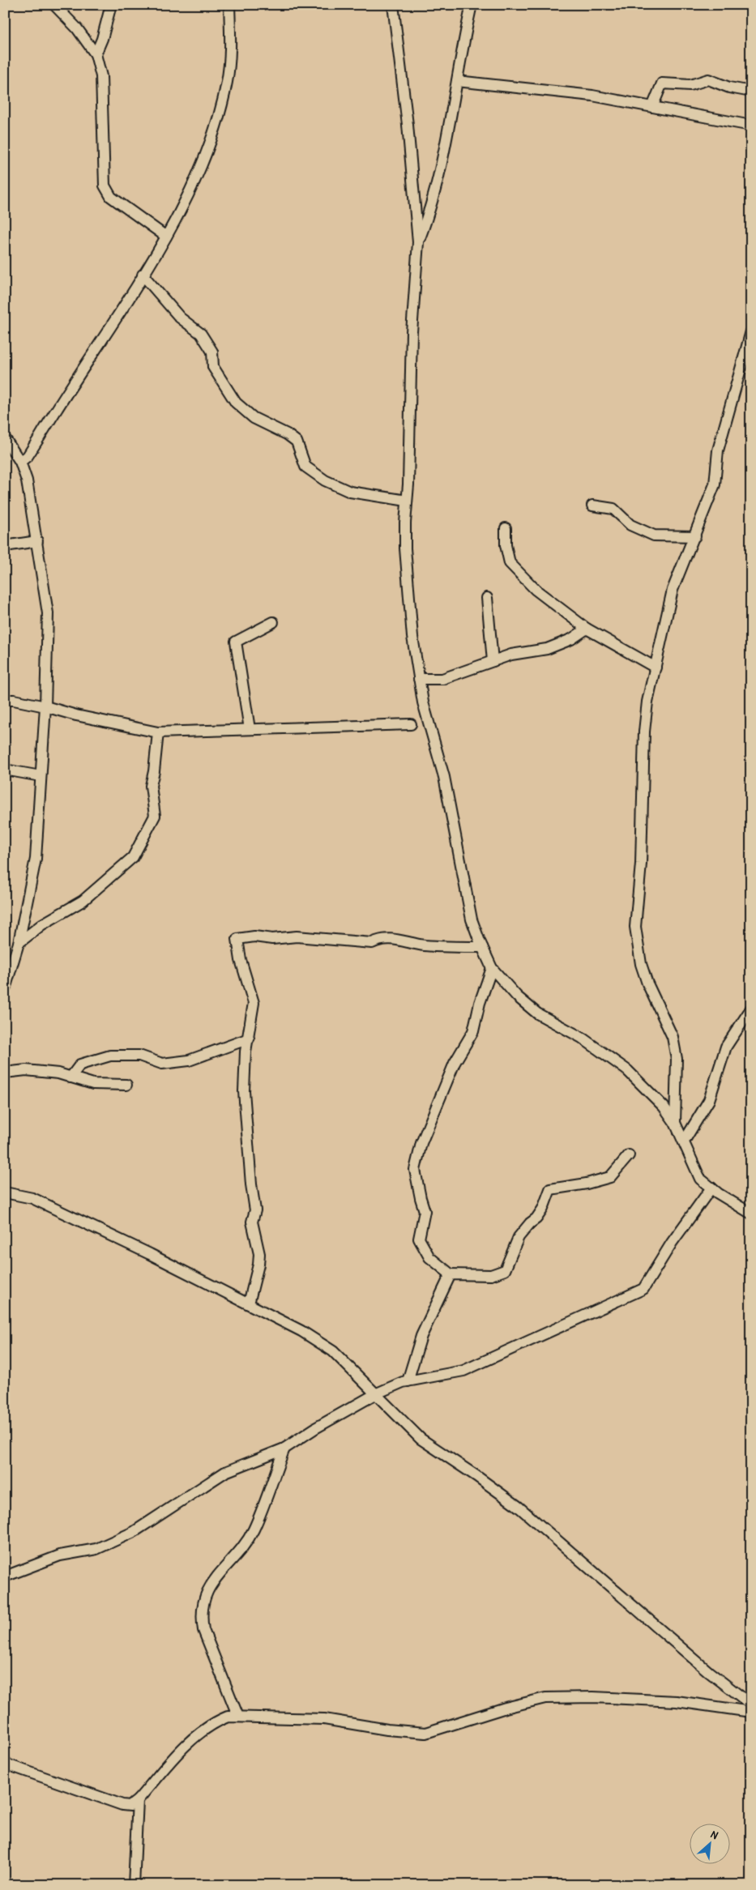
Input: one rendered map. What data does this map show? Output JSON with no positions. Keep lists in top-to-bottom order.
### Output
{
  "north": "top right"
}
